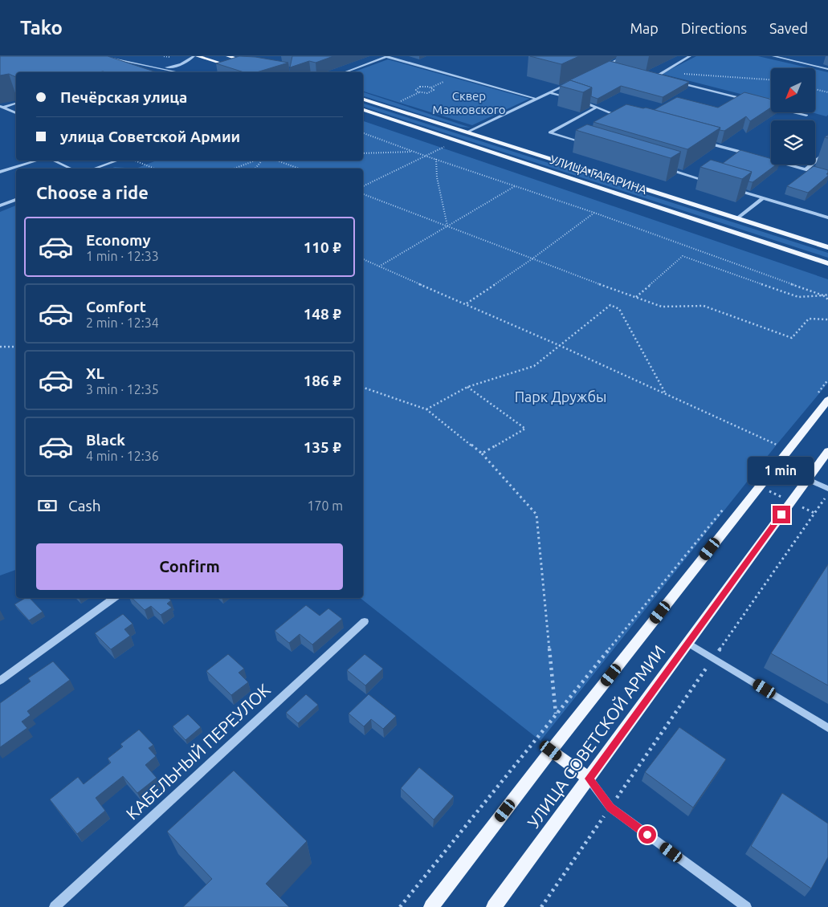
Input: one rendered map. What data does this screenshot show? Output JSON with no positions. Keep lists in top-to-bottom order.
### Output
{
  "streets": {
    "main road": ["УЛИЦА ГАГАРИНА", "УЛИЦА СОВЕТСКОЙ АРМИИ"],
    "street": ["КАБЕЛЬНЫЙ ПЕРЕУЛОК"]
  },
  "parks": ["Сквер Маяковского", "Парк Дружбы"],
  "north": "bottom left",
  "page": {
    "header": "Tako",
    "nav": ["Map", "Directions", "Saved"],
    "banner": ["Печёрская улица", "улица Советской Армии"],
    "heading": "Choose a ride",
    "list": [
      {
        "name": "Economy",
        "note": "1 min · 12:33",
        "value": "110 ₽"
      },
      {
        "name": "Comfort",
        "note": "2 min · 12:34",
        "value": "148 ₽"
      },
      {
        "name": "XL",
        "note": "3 min · 12:35",
        "value": "186 ₽"
      },
      {
        "name": "Black",
        "note": "4 min · 12:36",
        "value": "135 ₽"
      }
    ],
    "bubble": "1 min",
    "pay": ["Cash", "170 m"],
    "buttons": "Confirm"
  }
}
